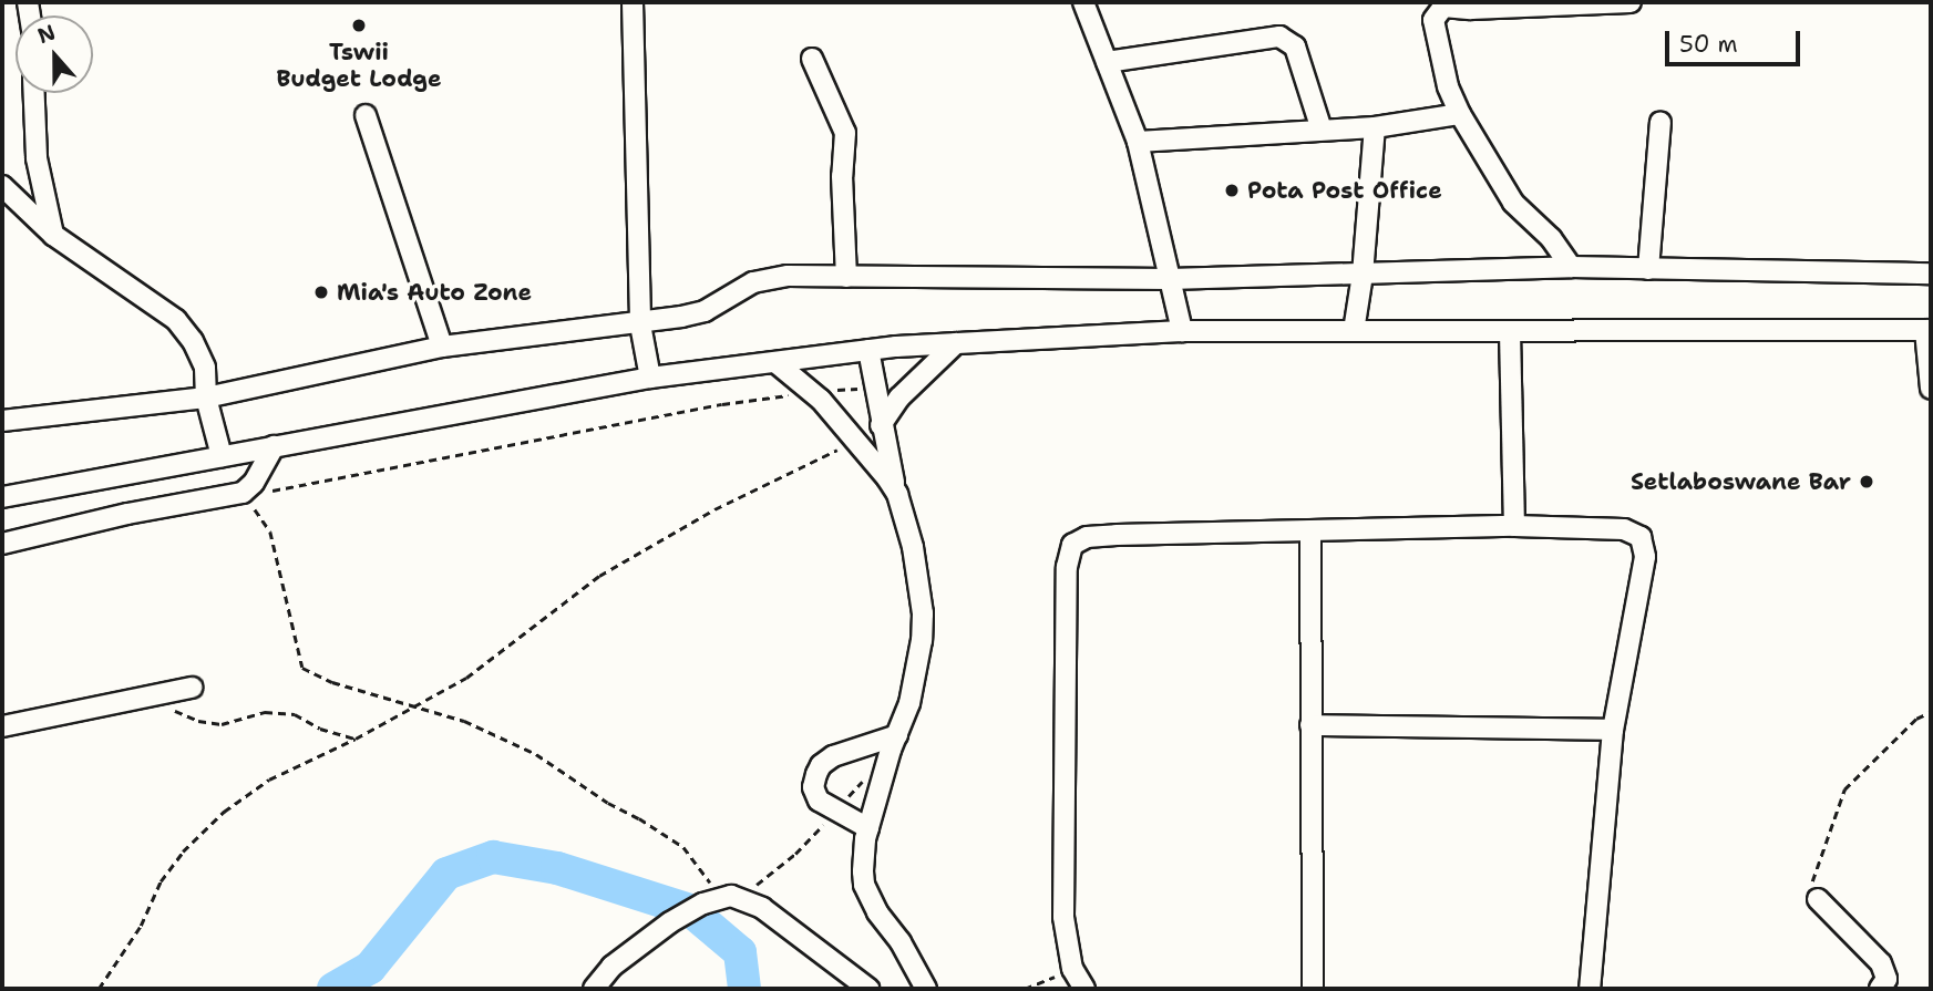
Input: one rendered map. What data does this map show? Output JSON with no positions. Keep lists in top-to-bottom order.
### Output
{
  "places": [
    "Tswii Budget Lodge",
    "Pota Post Office",
    "Mia's Auto Zone",
    "Setlaboswane Bar"
  ],
  "scale_bar": "50 m",
  "north": "top"
}
